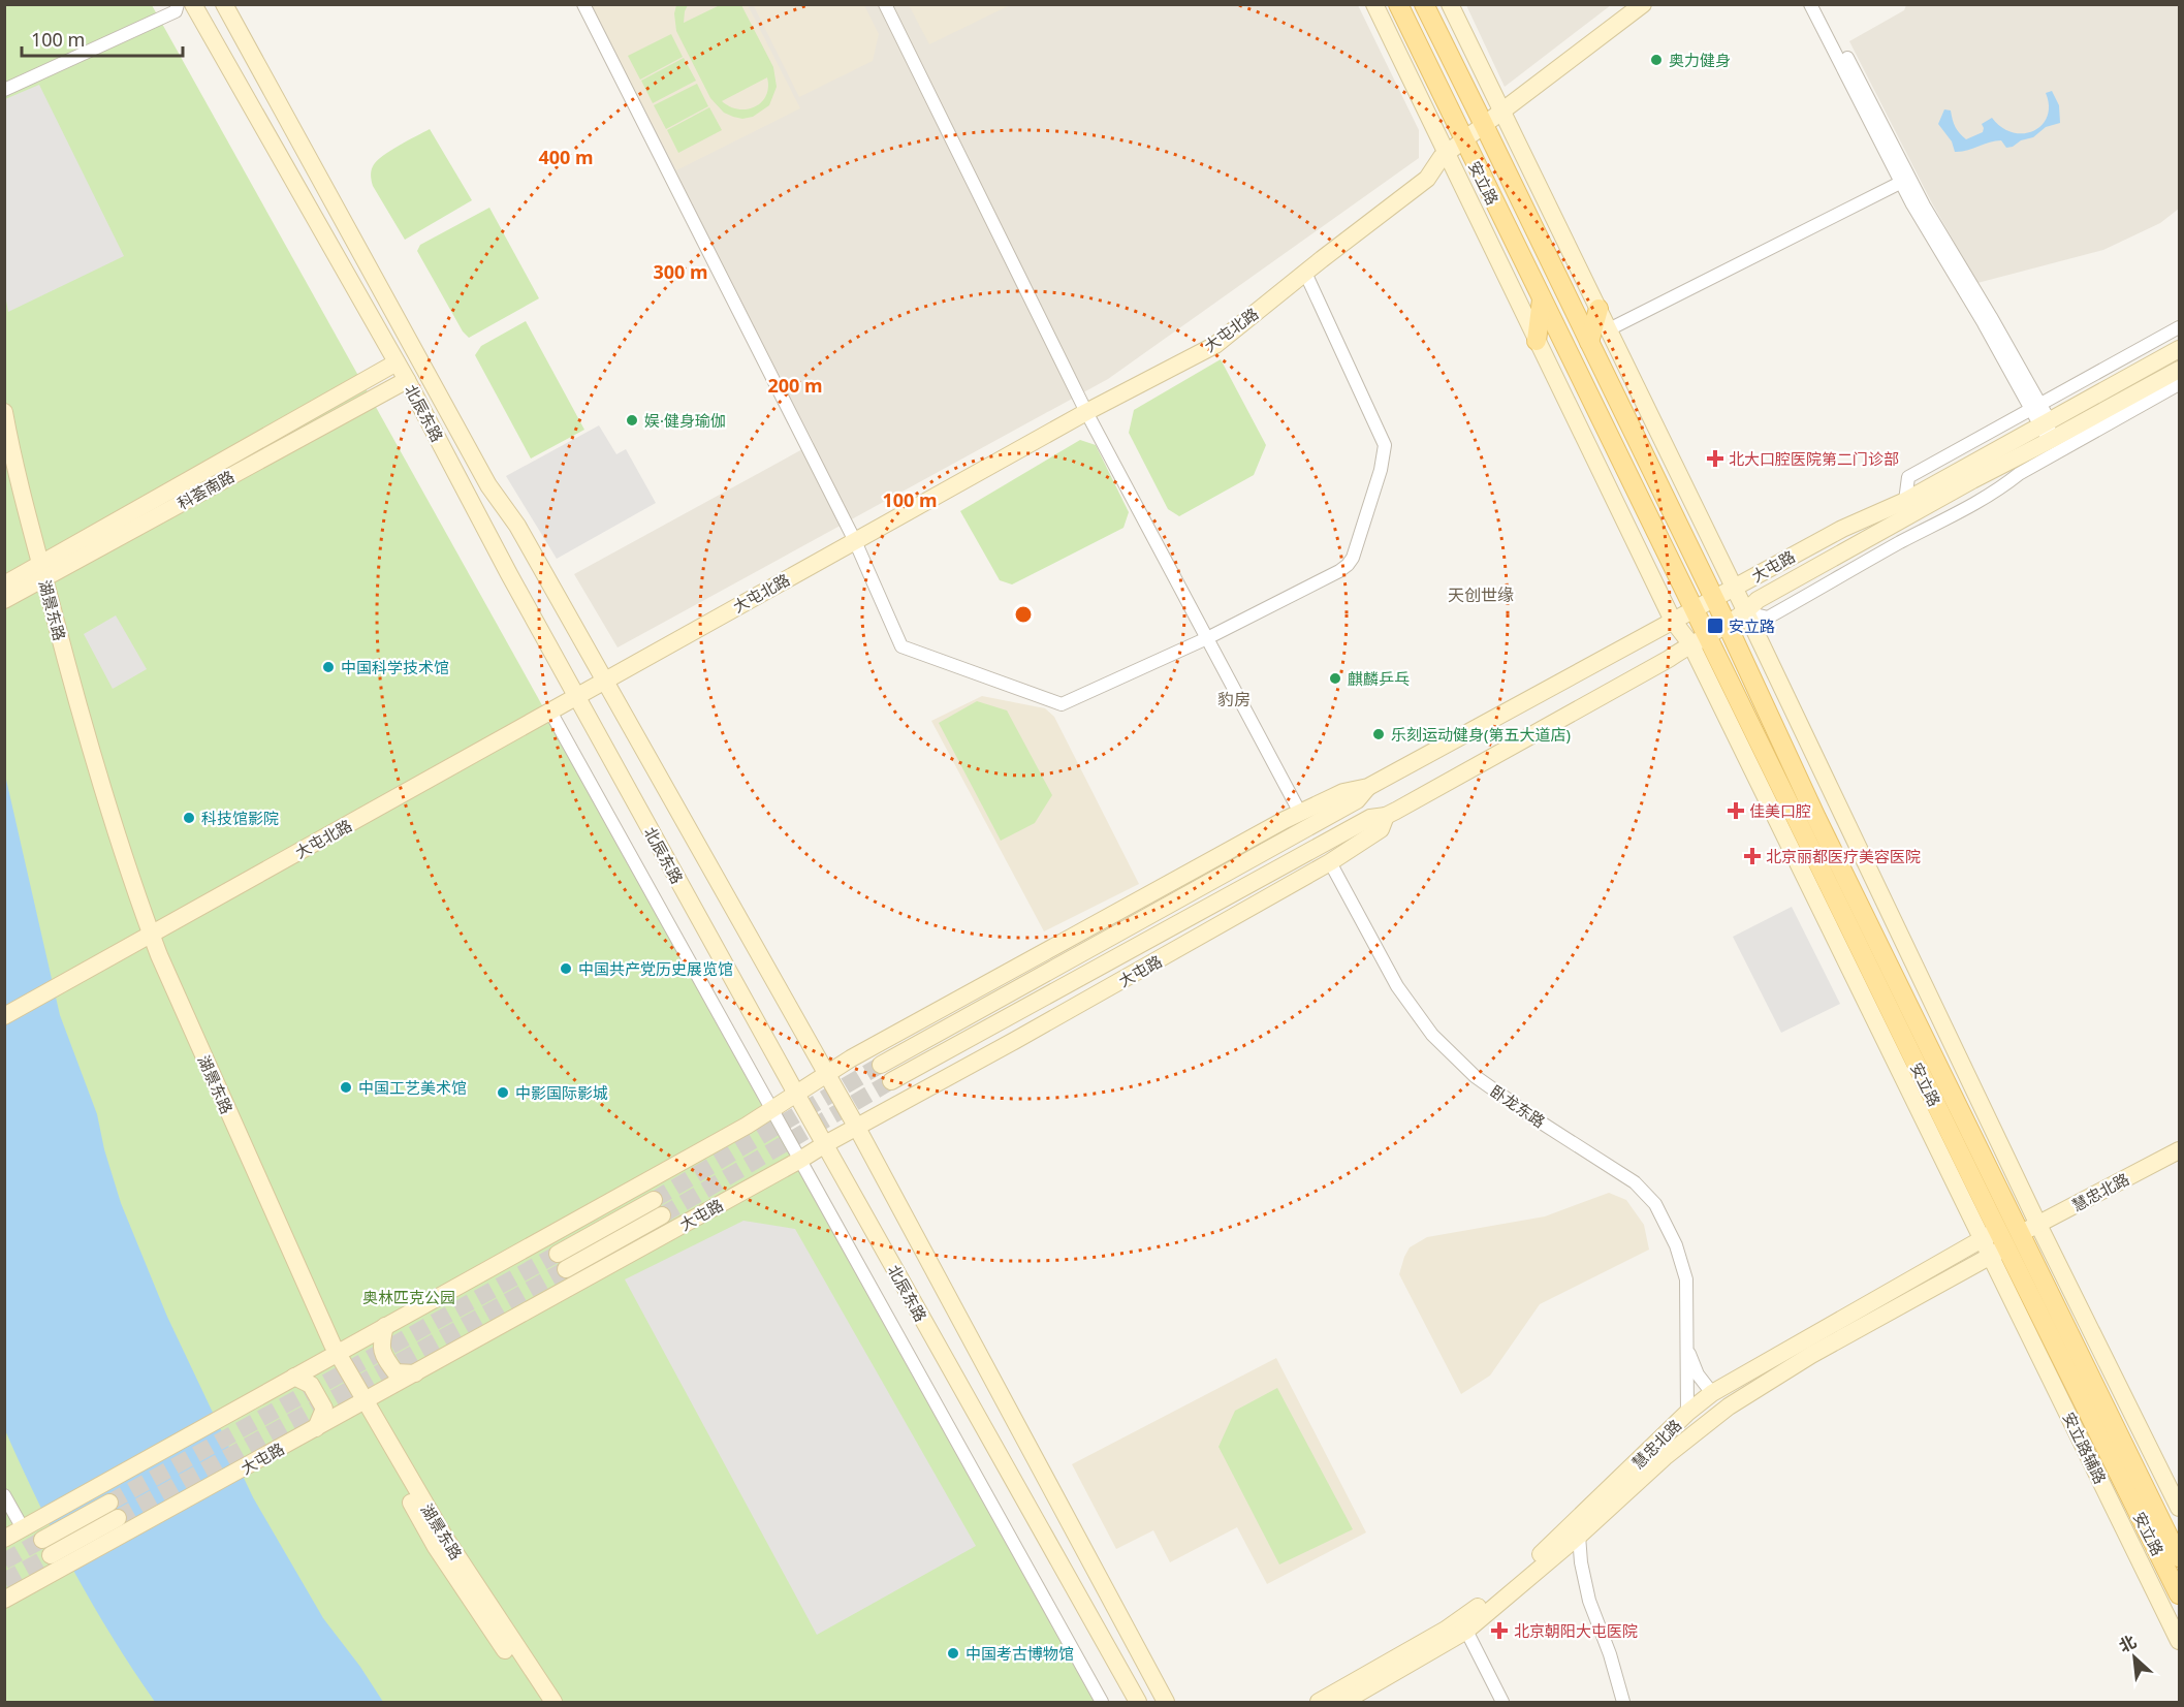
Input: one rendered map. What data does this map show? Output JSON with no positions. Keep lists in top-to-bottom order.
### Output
{
  "streets": {
    "main road": ["安立路"],
    "street": [
      "大屯北路",
      "北辰东路",
      "科荟南路",
      "大屯路",
      "湖景东路",
      "卧龙东路",
      "慧忠北路",
      "安立路辅路"
    ]
  },
  "crossings": [
    ["安立路", "大屯北路"],
    ["安立路", "大屯路"],
    ["安立路", "慧忠北路"],
    ["安立路", "安立路辅路"],
    ["大屯北路", "北辰东路"],
    ["大屯北路", "湖景东路"],
    ["北辰东路", "科荟南路"],
    ["北辰东路", "大屯路"],
    ["科荟南路", "湖景东路"],
    ["大屯路", "湖景东路"],
    ["大屯路", "卧龙东路"],
    ["卧龙东路", "慧忠北路"],
    ["慧忠北路", "安立路辅路"]
  ],
  "districts": ["天创世缘", "豹房"],
  "parks": ["奥林匹克公园"],
  "places": {
    "other": [
      "奥力健身",
      "娱·健身瑜伽",
      "中国科学技术馆",
      "麒麟乒乓",
      "乐刻运动健身(第五大道店)",
      "科技馆影院",
      "中国共产党历史展览馆",
      "中国工艺美术馆",
      "中影国际影城",
      "中国考古博物馆"
    ],
    "health": [
      "北大口腔医院第二门诊部",
      "佳美口腔",
      "北京丽都医疗美容医院",
      "北京朝阳大屯医院"
    ],
    "transit": ["安立路"]
  },
  "scale_bar": "100 m",
  "north": "top left",
  "rings": [
    "400 m",
    "300 m",
    "200 m",
    "100 m"
  ]
}
